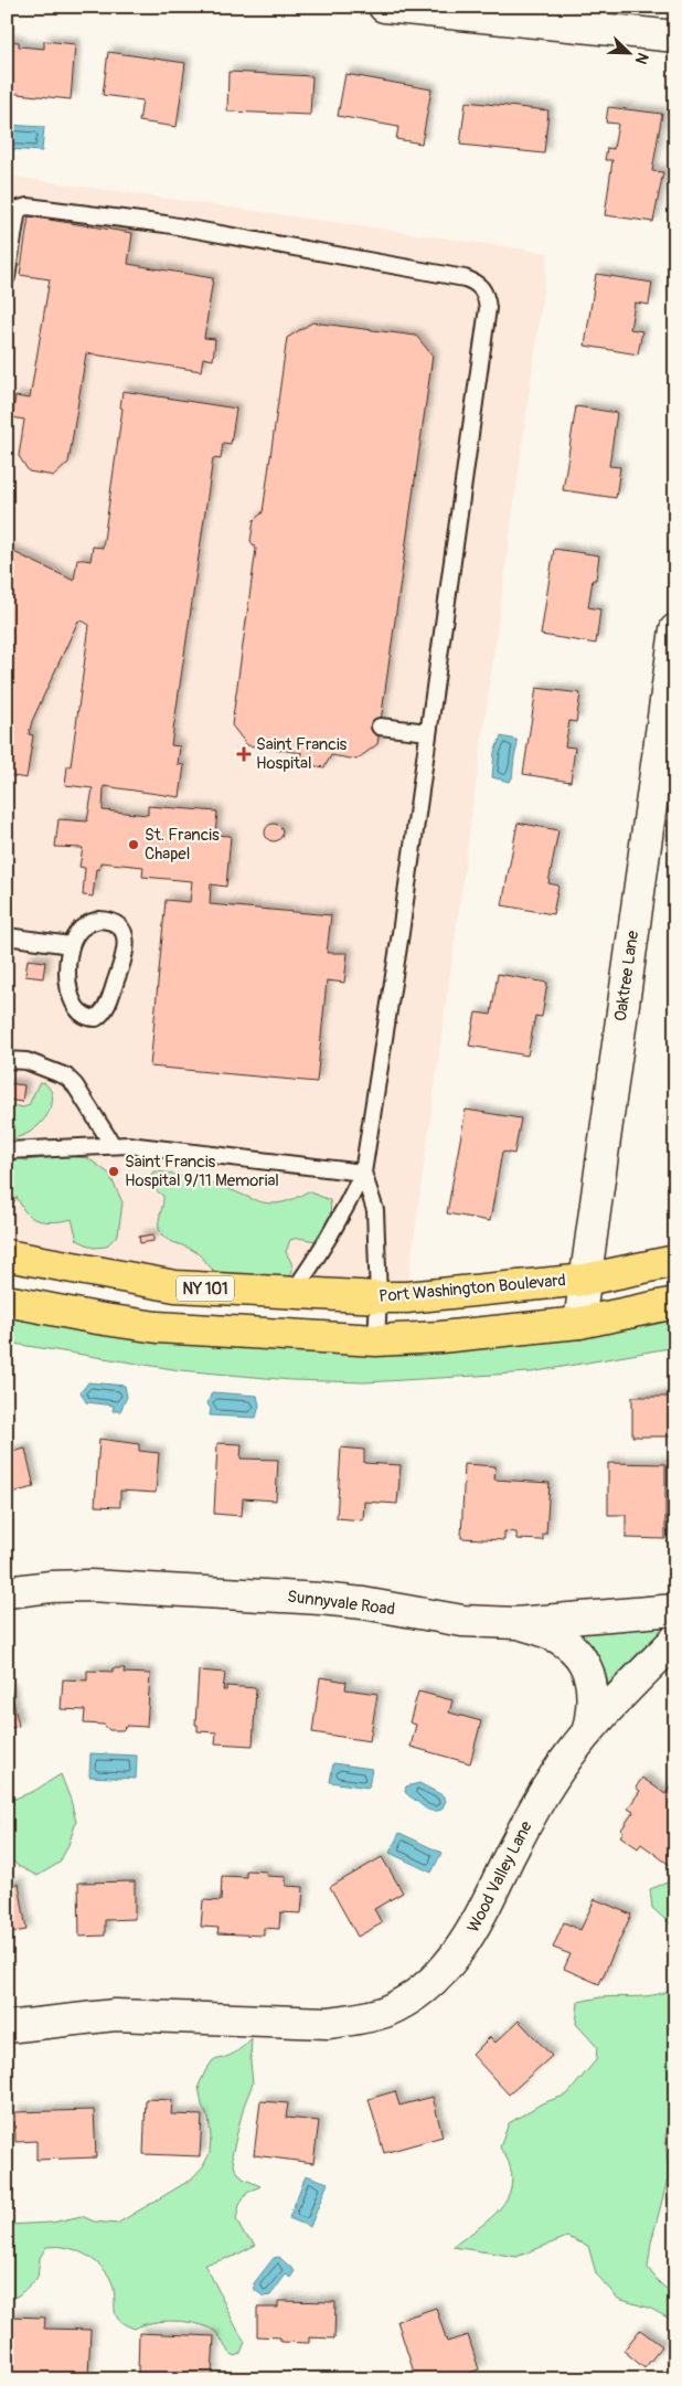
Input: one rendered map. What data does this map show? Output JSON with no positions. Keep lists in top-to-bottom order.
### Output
{
  "streets": {
    "main road": ["NY 101", "Port Washington Boulevard"],
    "street": ["Oaktree Lane", "Sunnyvale Road", "Wood Valley Lane"]
  },
  "crossings": [
    ["Oaktree Lane", "Port Washington Boulevard"]
  ],
  "places": {
    "health": ["Saint Francis Hospital"],
    "other": ["St. Francis Chapel", "Saint Francis Hospital 9/11 Memorial"]
  },
  "north": "bottom right"
}
